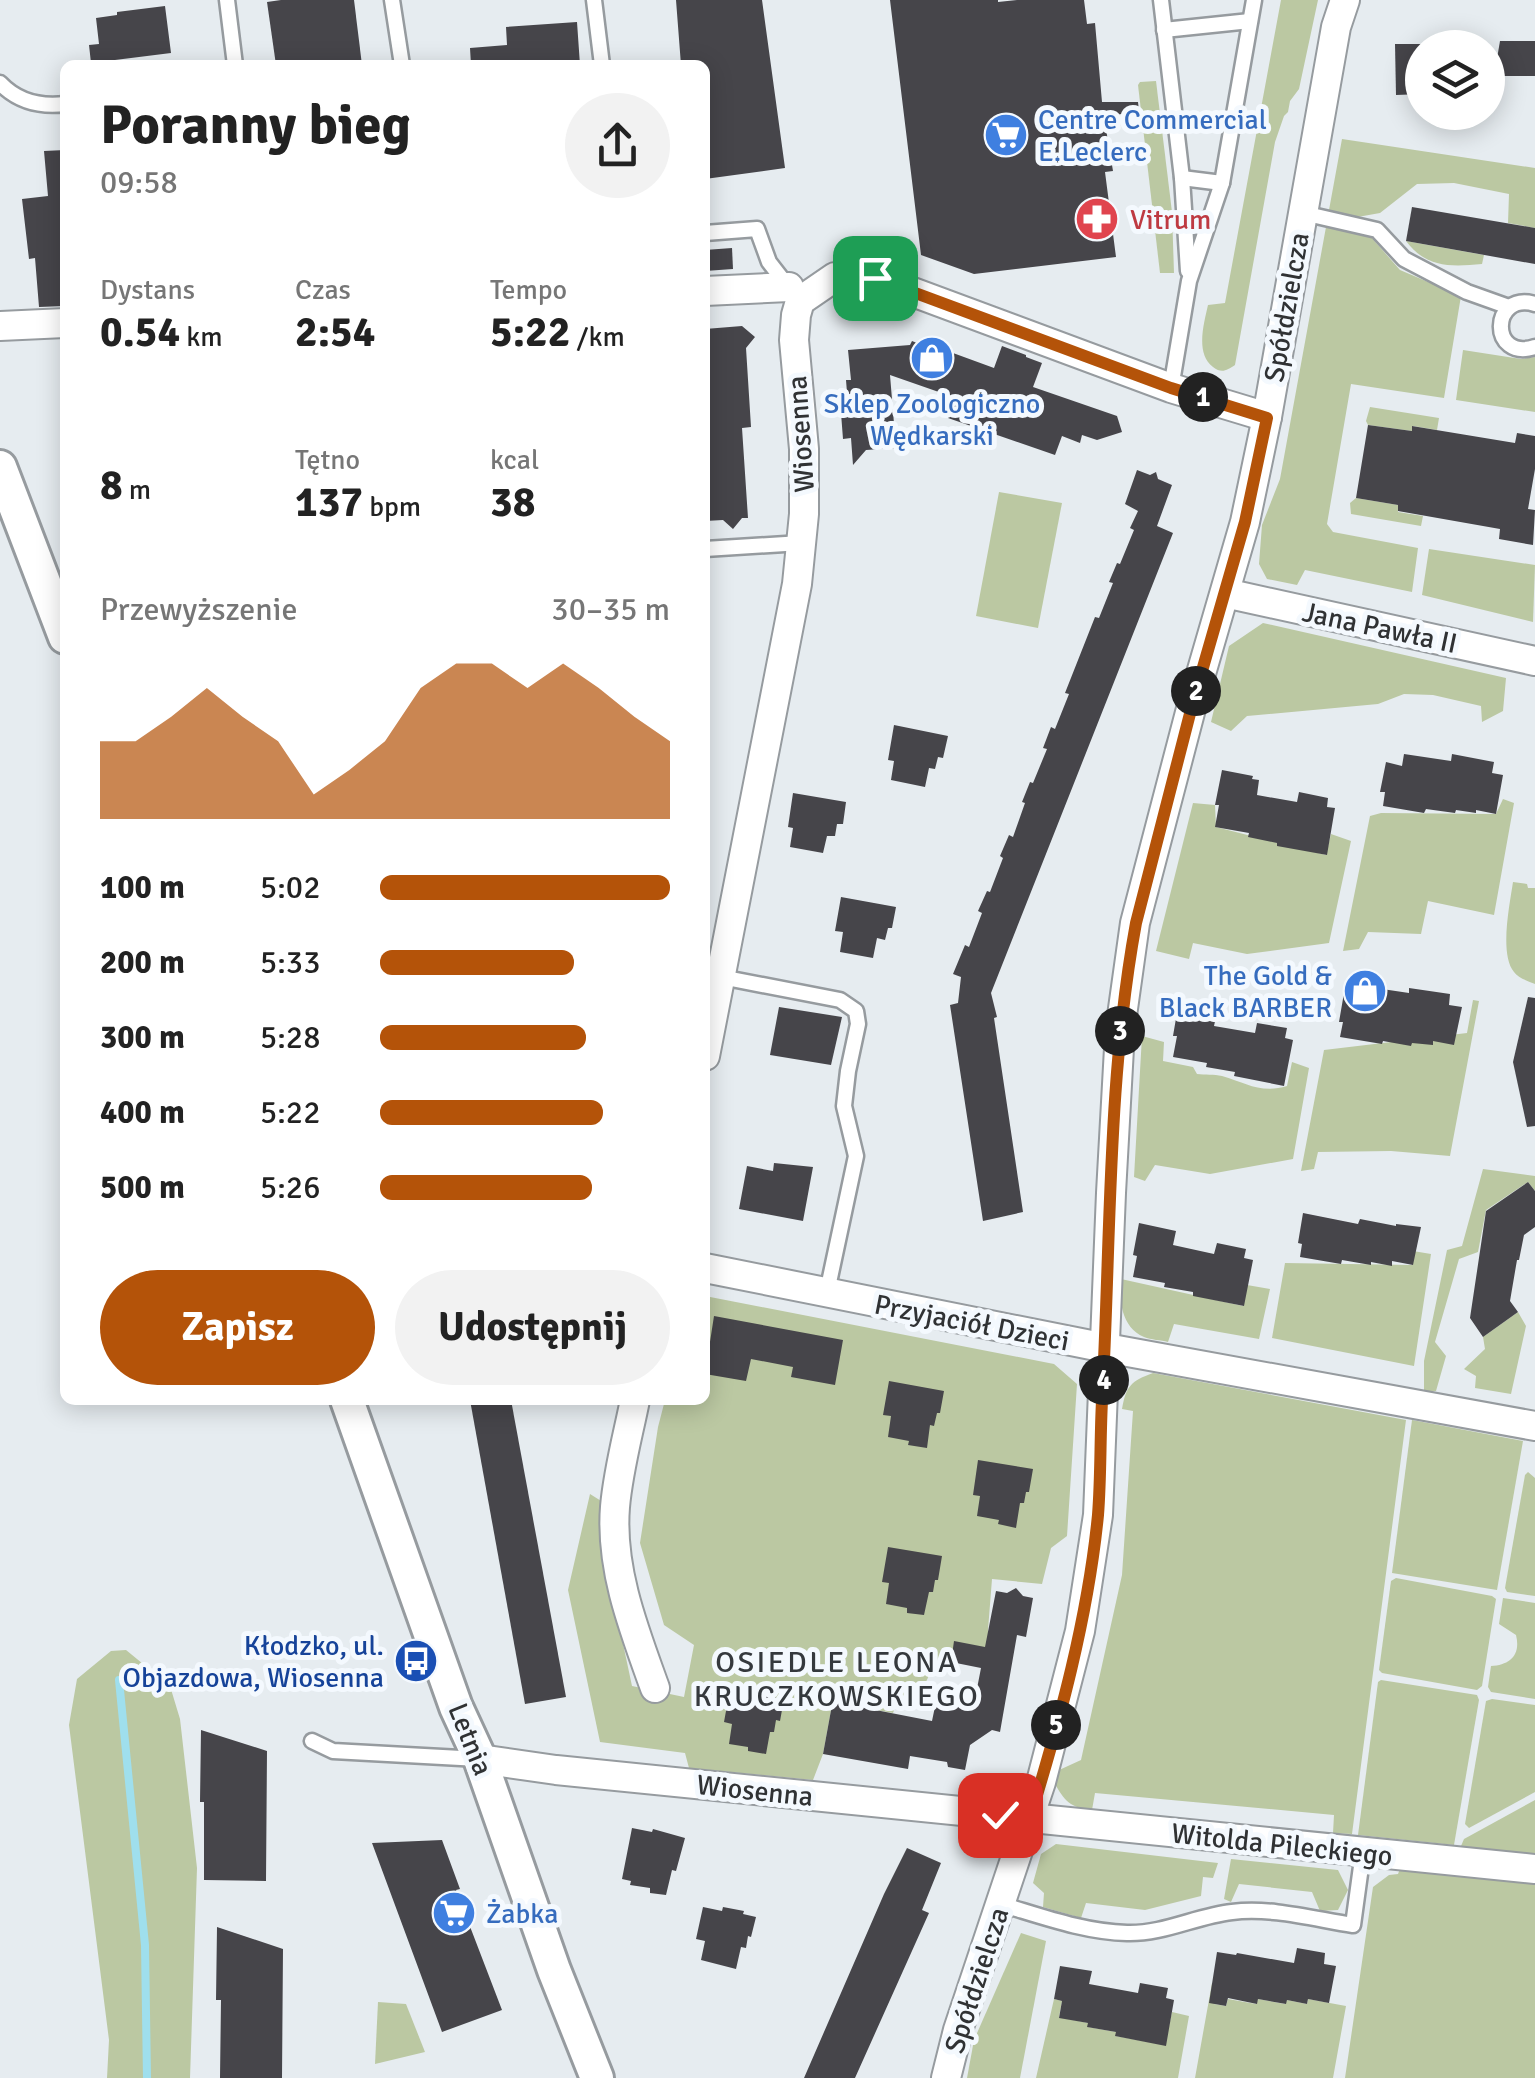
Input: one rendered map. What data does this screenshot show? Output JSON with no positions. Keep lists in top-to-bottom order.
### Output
{
  "streets": {
    "street": [
      "Spółdzielcza",
      "Wiosenna",
      "Jana Pawła II",
      "Przyjaciół Dzieci",
      "Letnia",
      "Witolda Pileckiego"
    ]
  },
  "crossings": [
    ["Spółdzielcza", "Wiosenna"],
    ["Spółdzielcza", "Jana Pawła II"],
    ["Spółdzielcza", "Przyjaciół Dzieci"],
    ["Spółdzielcza", "Witolda Pileckiego"],
    ["Wiosenna", "Letnia"],
    ["Wiosenna", "Witolda Pileckiego"]
  ],
  "districts": ["OSIEDLE LEONA KRUCZKOWSKIEGO"],
  "places": {
    "supermarket": ["Centre Commercial E.Leclerc", "Żabka"],
    "pharmacy": ["Vitrum"],
    "shop": ["Sklep Zoologiczno Wędkarski", "The Gold & Black BARBER"],
    "bus stop": ["Kłodzko, ul. Objazdowa, Wiosenna"]
  },
  "page": {
    "heading": ["Poranny bieg", "09:58"],
    "stats": [
      ["Dystans", "0.54 km"],
      ["Czas", "2:54"],
      ["Tempo", "5:22 /km"],
      ["8 m"],
      ["Tętno", "137 bpm"],
      ["kcal", "38"]
    ],
    "pins": [
      "1",
      "2",
      "3",
      "4",
      "5"
    ],
    "chart": ["Przewyższenie", "30–35 m"],
    "list": [
      {
        "name": "100 m",
        "note": "5:02"
      },
      {
        "name": "200 m",
        "note": "5:33"
      },
      {
        "name": "300 m",
        "note": "5:28"
      },
      {
        "name": "400 m",
        "note": "5:22"
      },
      {
        "name": "500 m",
        "note": "5:26"
      }
    ],
    "buttons": ["Zapisz", "Udostępnij"]
  }
}
